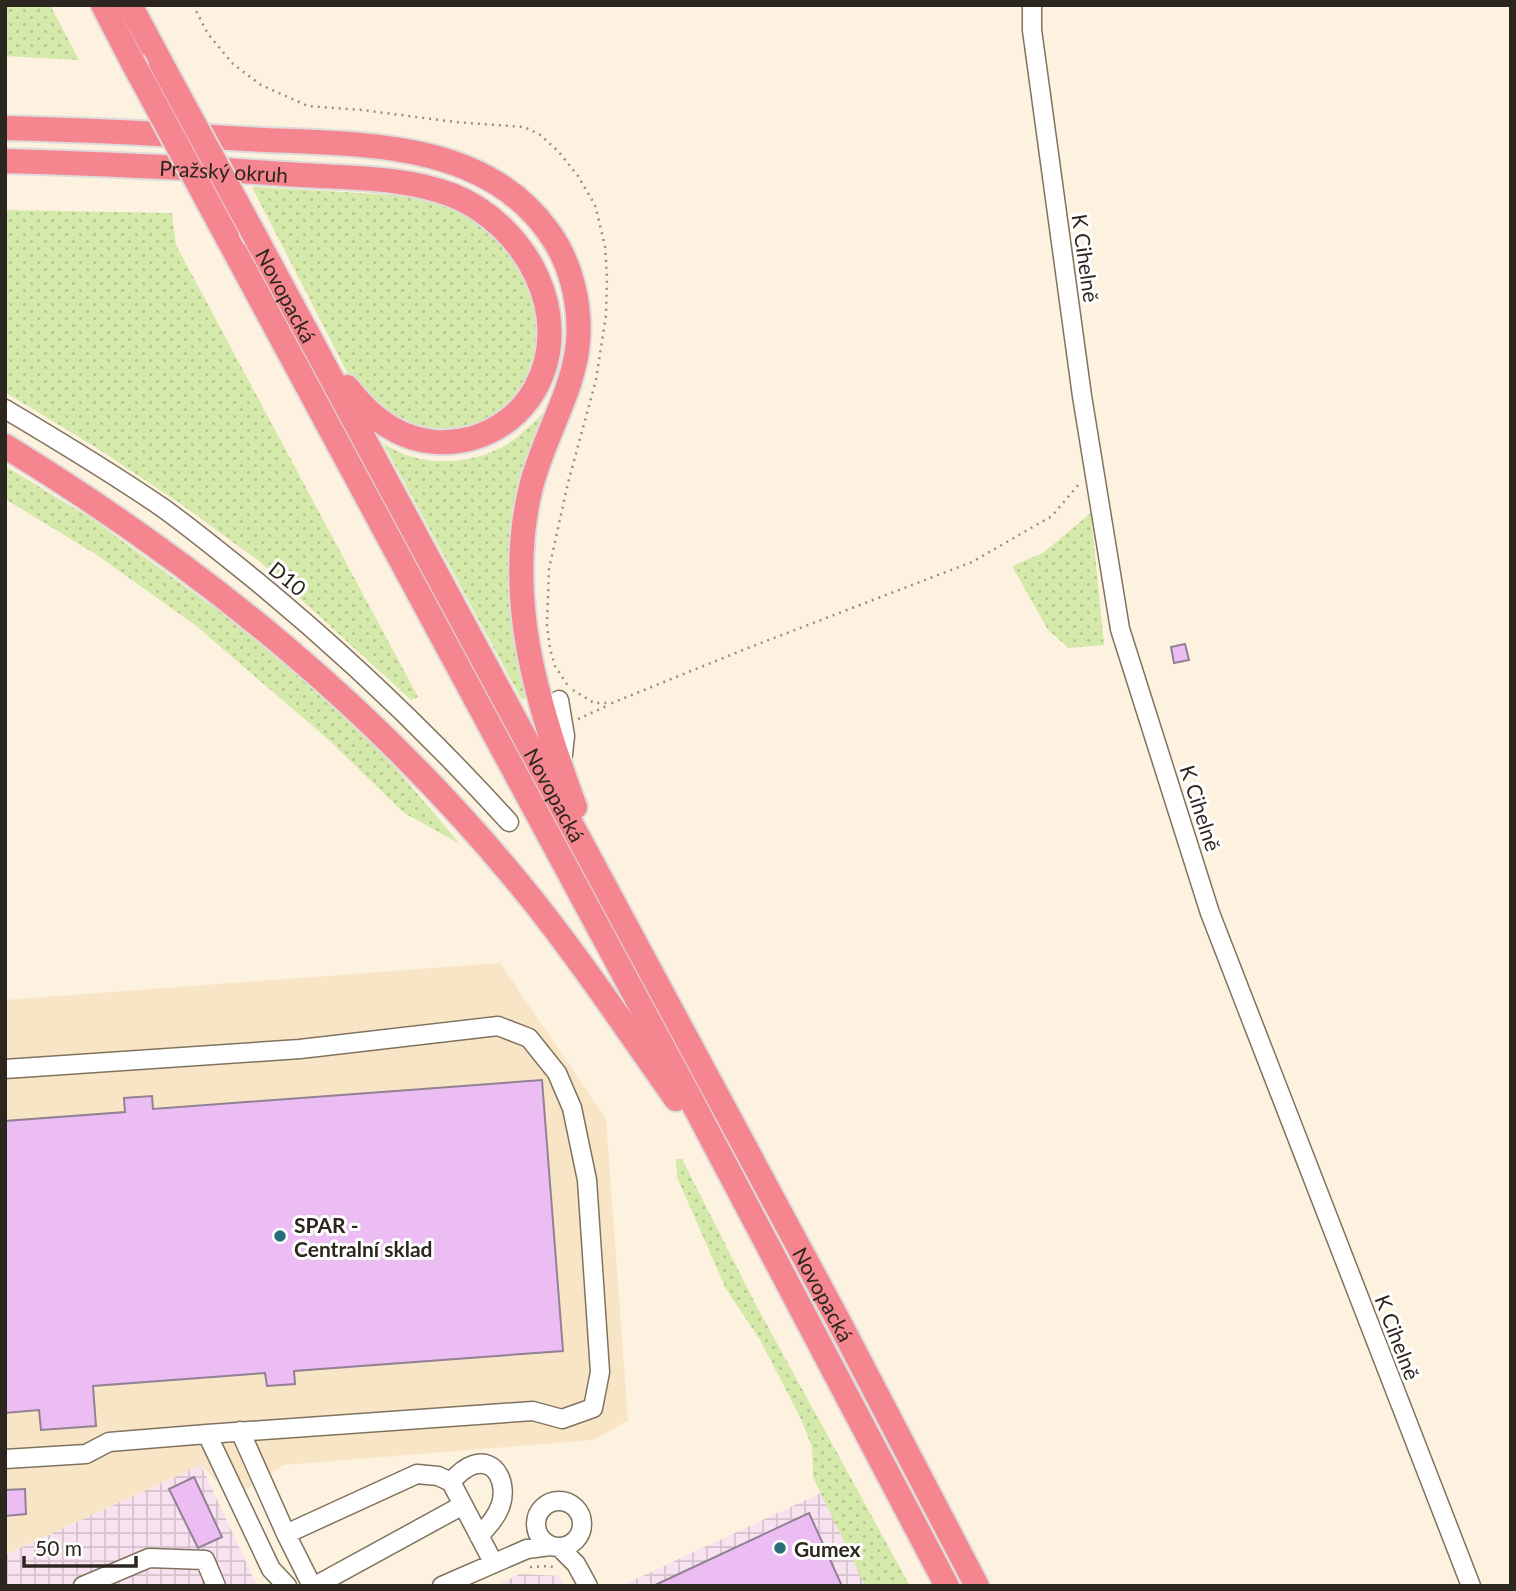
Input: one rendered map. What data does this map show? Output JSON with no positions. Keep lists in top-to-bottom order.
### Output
{
  "streets": {
    "highway": ["Pražský okruh", "Novopacká"],
    "street": ["K Cihelně", "D10"]
  },
  "crossings": [
    ["Pražský okruh", "Novopacká"]
  ],
  "places": ["SPAR - Centralní sklad", "Gumex"],
  "scale_bar": "50 m"
}
